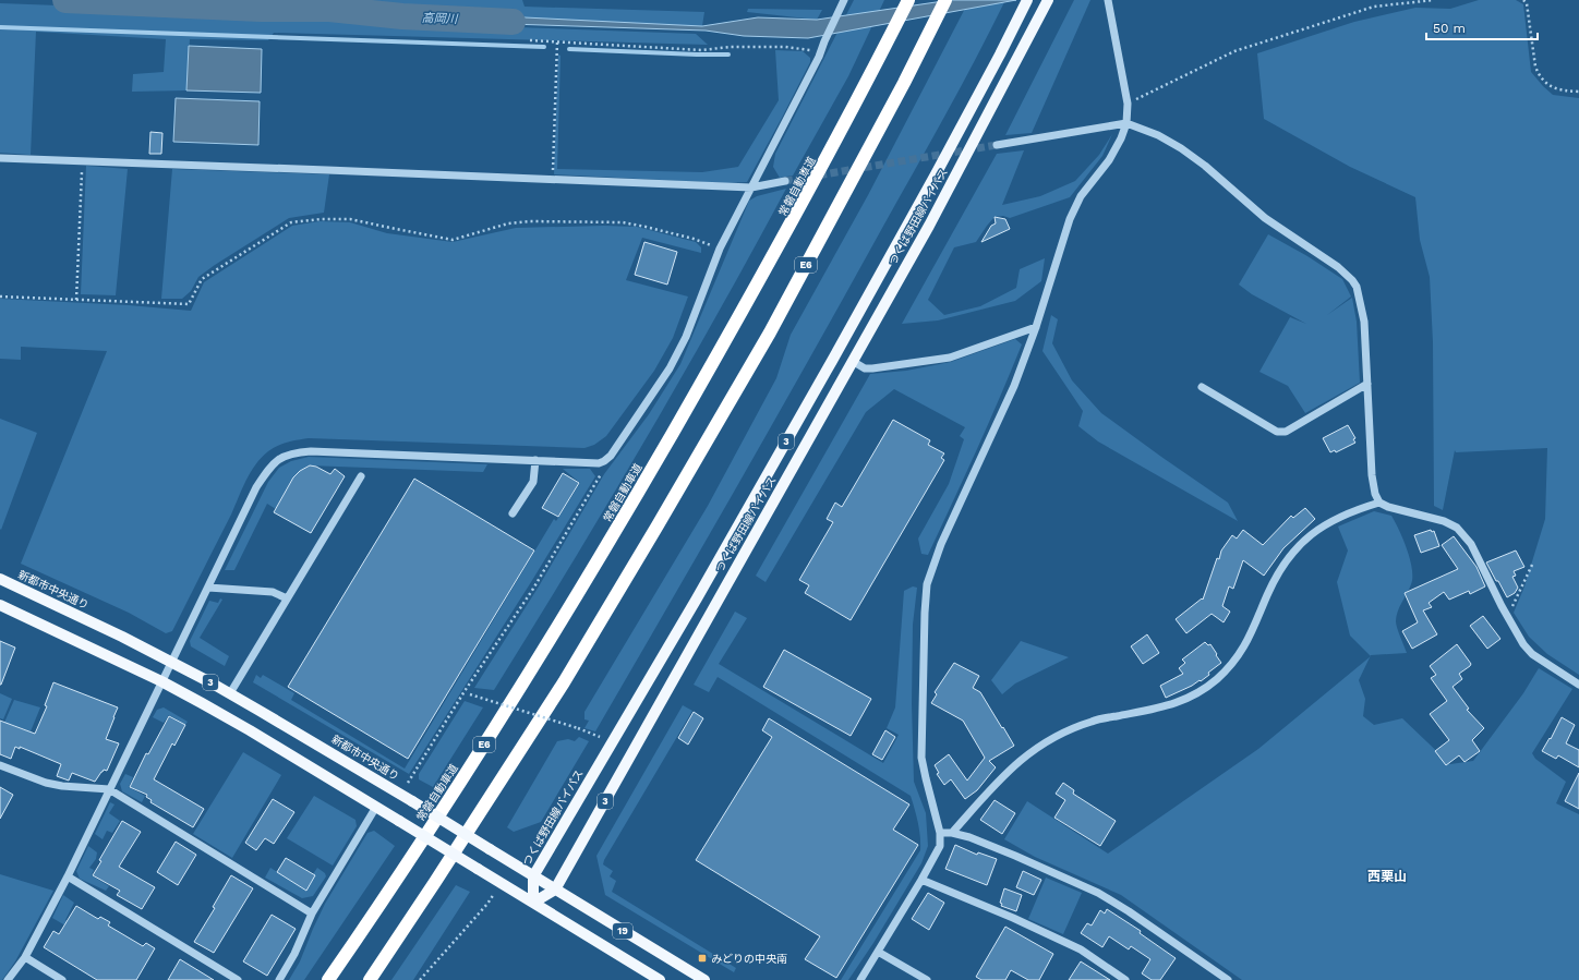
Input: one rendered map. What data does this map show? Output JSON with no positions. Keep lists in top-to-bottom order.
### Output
{
  "streets": {
    "highway": ["常磐自動車道", "E6"],
    "main road": [
      "つくば野田線バイパス",
      "3",
      "新都市中央通り",
      "19"
    ]
  },
  "crossings": [
    ["つくば野田線バイパス", "3"],
    ["つくば野田線バイパス", "新都市中央通り"],
    ["つくば野田線バイパス", "19"],
    ["3", "19"]
  ],
  "districts": ["西栗山"],
  "water": ["高岡川"],
  "places": {
    "transit": ["みどりの中央南"]
  },
  "scale_bar": "50 m"
}
